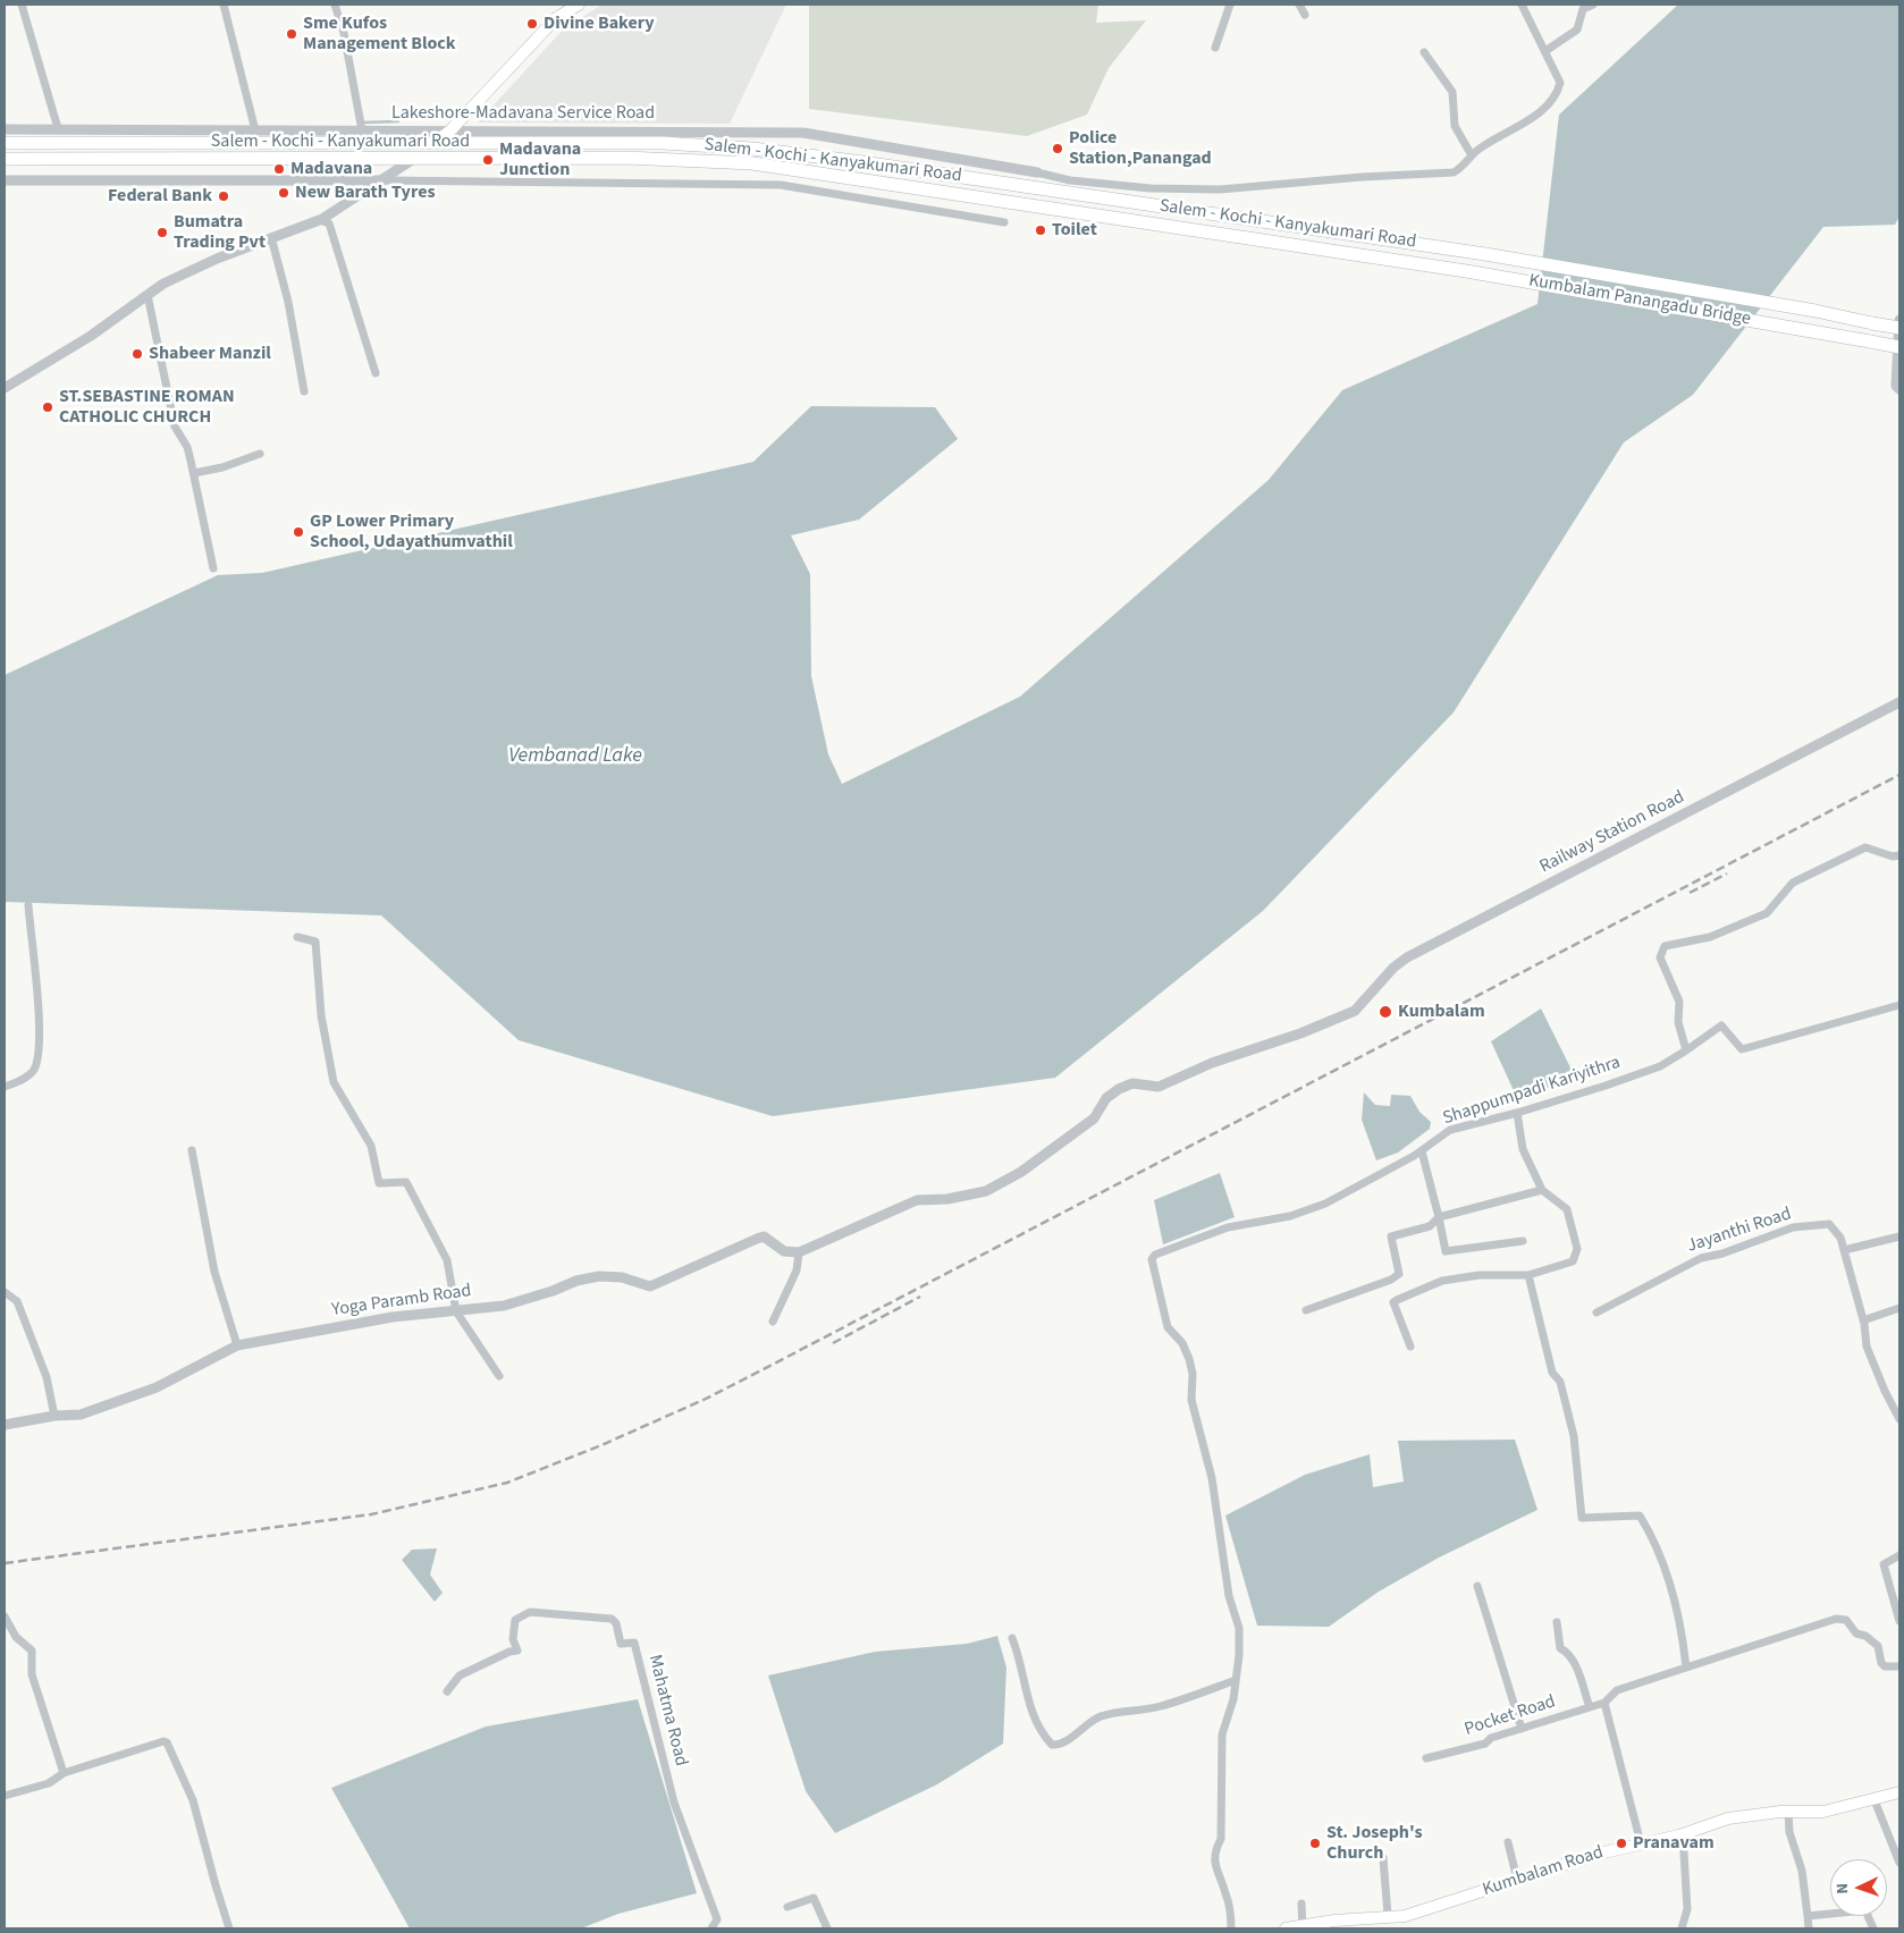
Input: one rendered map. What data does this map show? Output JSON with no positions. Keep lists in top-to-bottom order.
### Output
{
  "streets": {
    "highway": ["Salem - Kochi - Kanyakumari Road", "Kumbalam Panangadu Bridge"],
    "main road": ["Kumbalam Road"],
    "street": [
      "Lakeshore-Madavana Service Road",
      "Railway Station Road",
      "Shappumpadi Kariyithra",
      "Jayanthi Road",
      "Yoga Paramb Road",
      "Mahatma Road",
      "Pocket Road"
    ]
  },
  "crossings": [
    ["Salem - Kochi - Kanyakumari Road", "Kumbalam Panangadu Bridge"],
    ["Railway Station Road", "Yoga Paramb Road"]
  ],
  "water": ["Vembanad Lake"],
  "places": [
    "Divine Bakery",
    "Sme Kufos Management Block",
    "Police Station,Panangad",
    "Madavana Junction",
    "Madavana",
    "New Barath Tyres",
    "Federal Bank",
    "Toilet",
    "Bumatra Trading Pvt",
    "Shabeer Manzil",
    "ST.SEBASTINE ROMAN CATHOLIC CHURCH",
    "GP Lower Primary School, Udayathumvathil",
    "Kumbalam",
    "St. Joseph's Church",
    "Pranavam"
  ],
  "north": "left"
}
